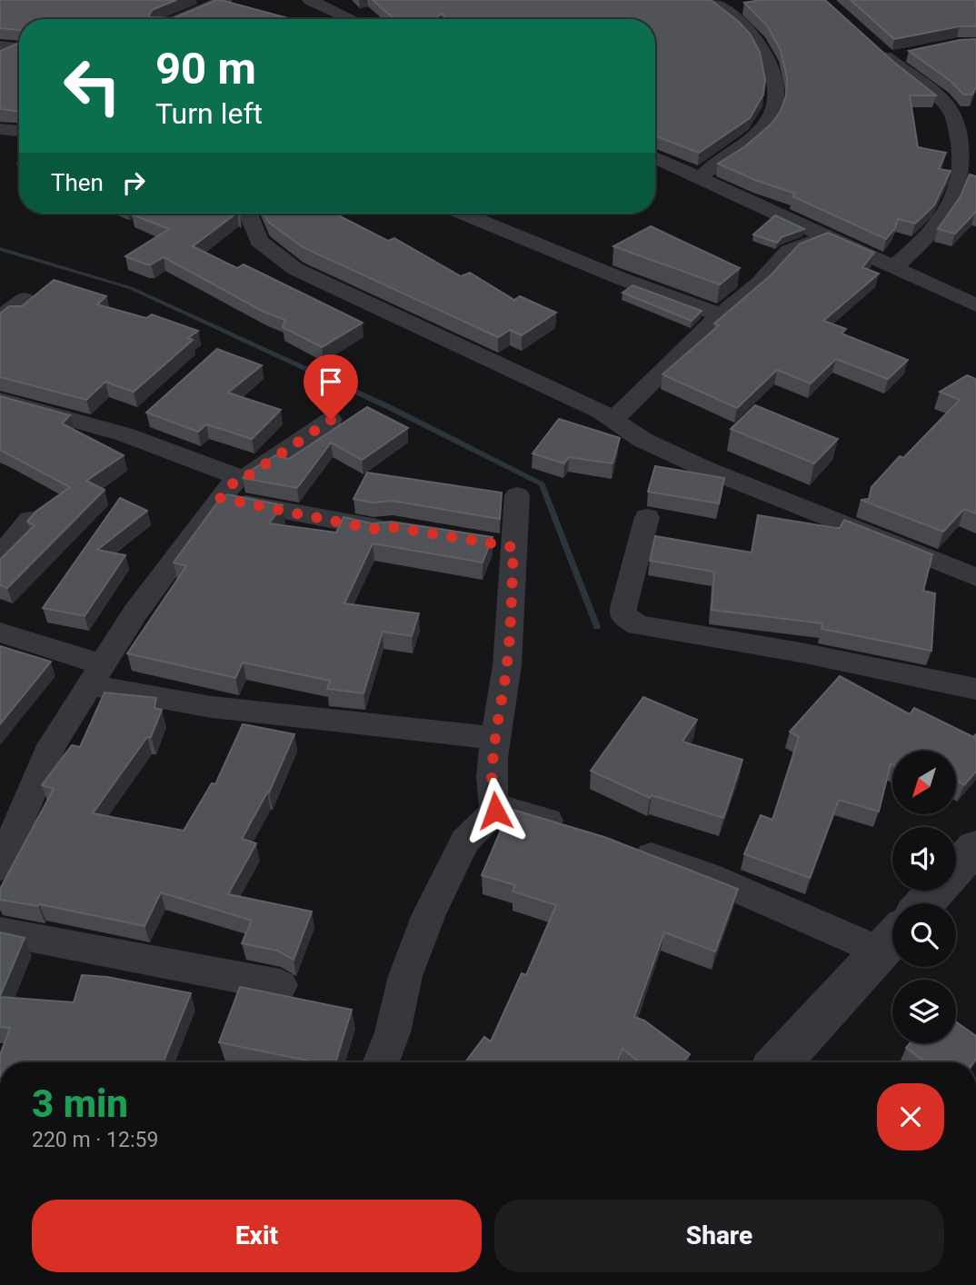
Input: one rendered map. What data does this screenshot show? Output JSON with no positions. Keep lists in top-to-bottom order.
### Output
{
  "north": "bottom left",
  "page": {
    "turn": ["90 m", "Turn left"],
    "then": "Then",
    "heading": ["3 min", "220 m · 12:59"],
    "buttons": ["Exit", "Share"]
  }
}
